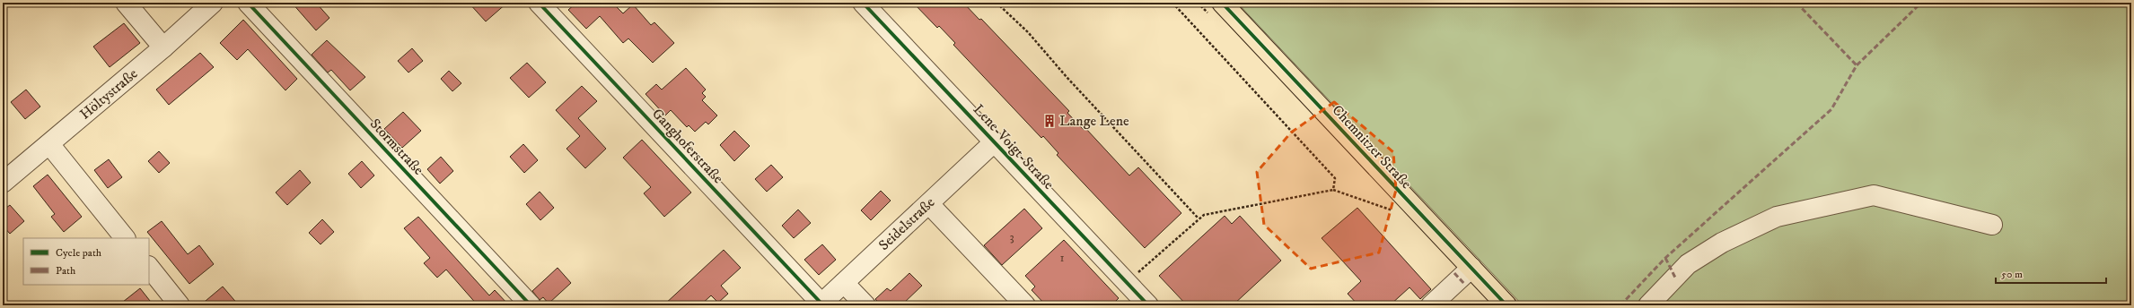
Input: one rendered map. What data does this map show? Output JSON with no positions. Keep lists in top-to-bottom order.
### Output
{
  "streets": {
    "main road": ["Chemnitzer Straße"],
    "street": [
      "Höltystraße",
      "Ganghoferstraße",
      "Stormstraße",
      "Lene-Voigt-Straße",
      "Seidelstraße"
    ]
  },
  "crossings": [
    ["Ganghoferstraße", "Seidelstraße"],
    ["Lene-Voigt-Straße", "Seidelstraße"]
  ],
  "places": {
    "building": ["Lange Lene"]
  },
  "house_numbers": ["3", "1"],
  "legend": ["Cycle path", "Path"],
  "scale_bar": "50 m"
}
